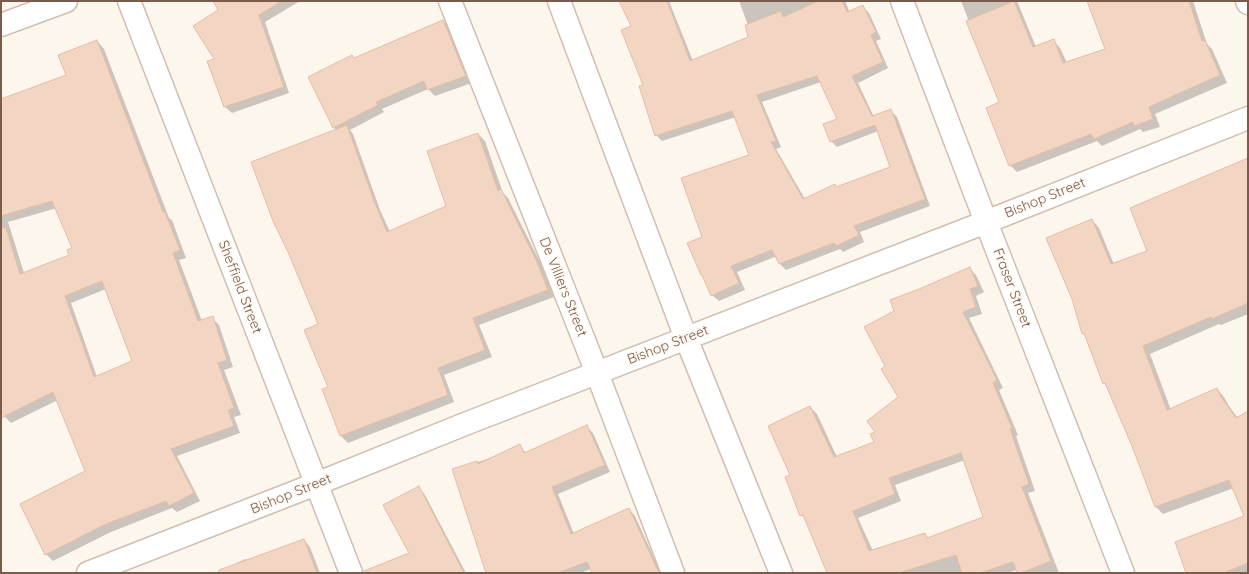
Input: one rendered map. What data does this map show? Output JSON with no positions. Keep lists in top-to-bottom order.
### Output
{
  "streets": {
    "street": [
      "Bishop Street",
      "Sheffield Street",
      "De Villiers Street",
      "Fraser Street"
    ]
  },
  "crossings": [
    ["Bishop Street", "Sheffield Street"],
    ["Bishop Street", "De Villiers Street"],
    ["Bishop Street", "Fraser Street"]
  ]
}
